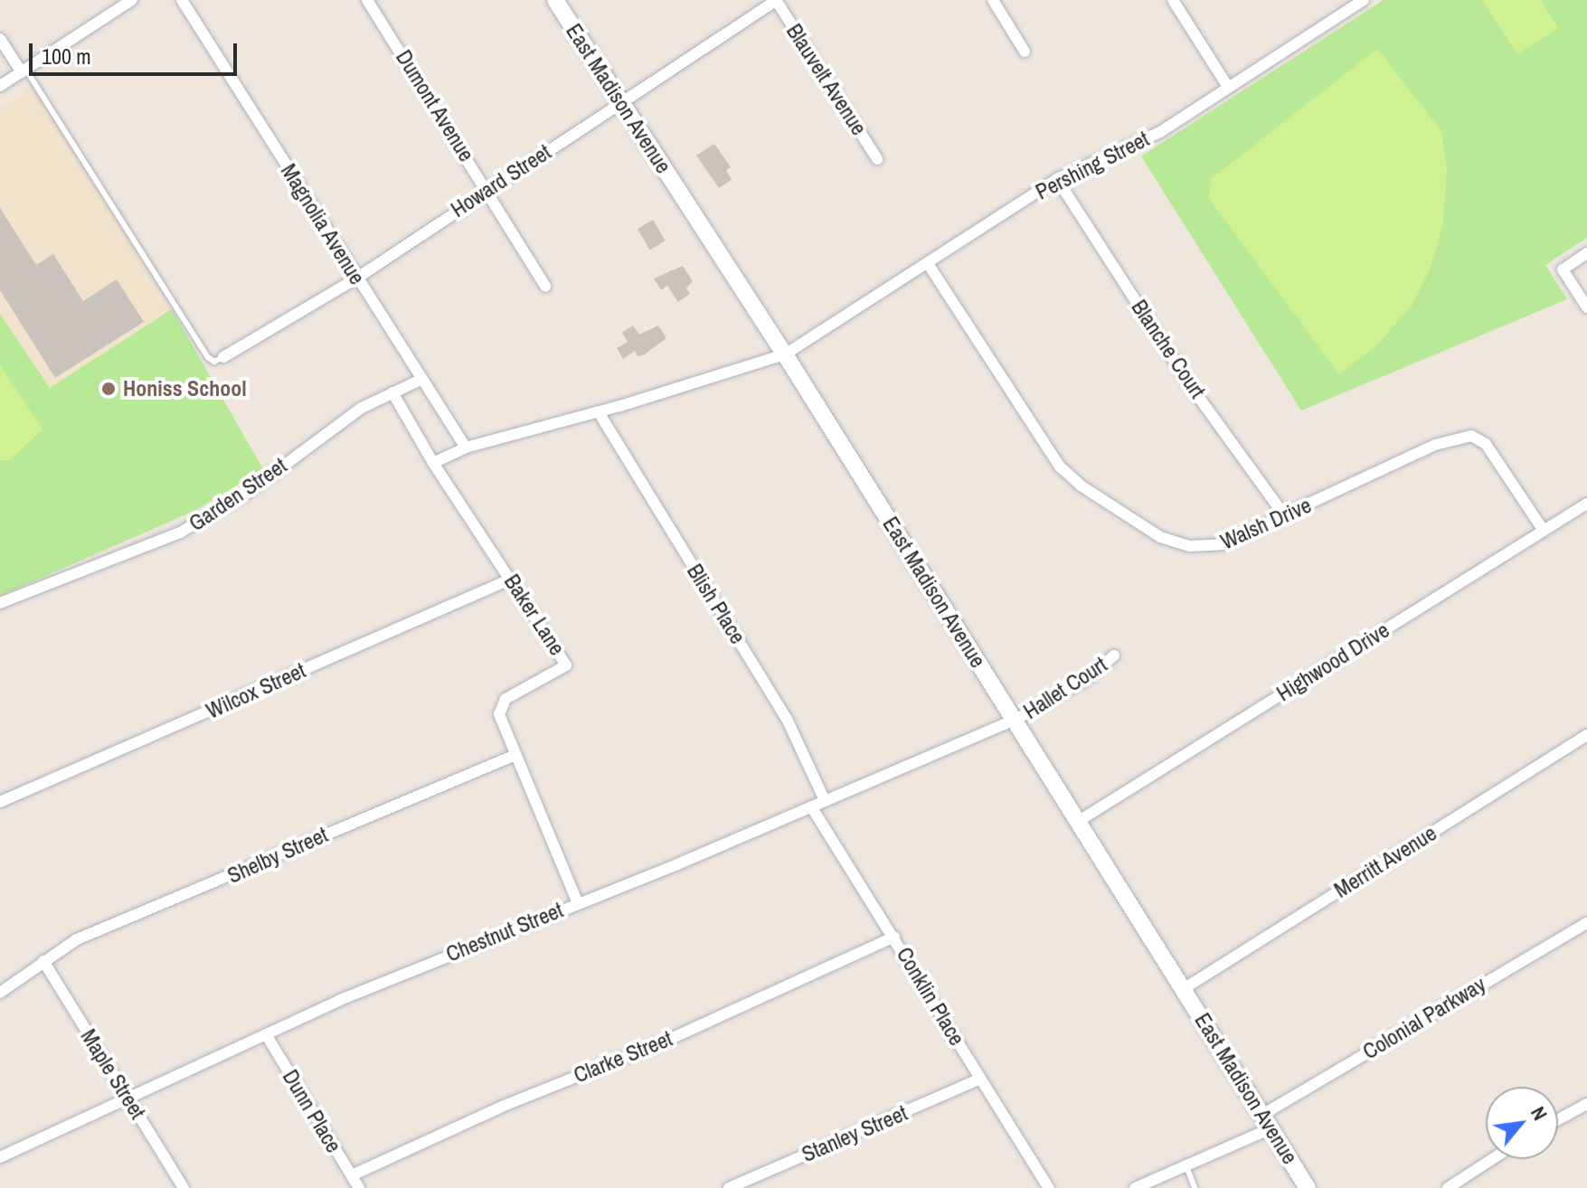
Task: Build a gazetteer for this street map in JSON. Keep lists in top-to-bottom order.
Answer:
{
  "streets": {
    "main road": ["East Madison Avenue"],
    "street": [
      "Blauvelt Avenue",
      "Dumont Avenue",
      "Pershing Street",
      "Howard Street",
      "Magnolia Avenue",
      "Blanche Court",
      "Garden Street",
      "Walsh Drive",
      "Blish Place",
      "Baker Lane",
      "Highwood Drive",
      "Hallet Court",
      "Wilcox Street",
      "Shelby Street",
      "Merritt Avenue",
      "Chestnut Street",
      "Conklin Place",
      "Colonial Parkway",
      "Clarke Street",
      "Maple Street",
      "Dunn Place",
      "Stanley Street"
    ]
  },
  "crossings": [
    ["Blauvelt Avenue", "Howard Street"],
    ["East Madison Avenue", "Pershing Street"],
    ["East Madison Avenue", "Howard Street"],
    ["East Madison Avenue", "Highwood Drive"],
    ["East Madison Avenue", "Hallet Court"],
    ["East Madison Avenue", "Merritt Avenue"],
    ["East Madison Avenue", "Chestnut Street"],
    ["East Madison Avenue", "Colonial Parkway"],
    ["Dumont Avenue", "Howard Street"],
    ["Pershing Street", "Blanche Court"],
    ["Pershing Street", "Walsh Drive"],
    ["Howard Street", "Magnolia Avenue"],
    ["Magnolia Avenue", "Garden Street"],
    ["Blanche Court", "Walsh Drive"],
    ["Garden Street", "Baker Lane"],
    ["Walsh Drive", "Highwood Drive"],
    ["Blish Place", "Chestnut Street"],
    ["Baker Lane", "Wilcox Street"],
    ["Baker Lane", "Shelby Street"],
    ["Baker Lane", "Chestnut Street"],
    ["Hallet Court", "Chestnut Street"],
    ["Shelby Street", "Maple Street"],
    ["Chestnut Street", "Conklin Place"],
    ["Chestnut Street", "Maple Street"],
    ["Chestnut Street", "Dunn Place"],
    ["Conklin Place", "Clarke Street"],
    ["Conklin Place", "Stanley Street"],
    ["Clarke Street", "Dunn Place"]
  ],
  "places": ["Honiss School"],
  "scale_bar": "100 m",
  "north": "top right"
}
